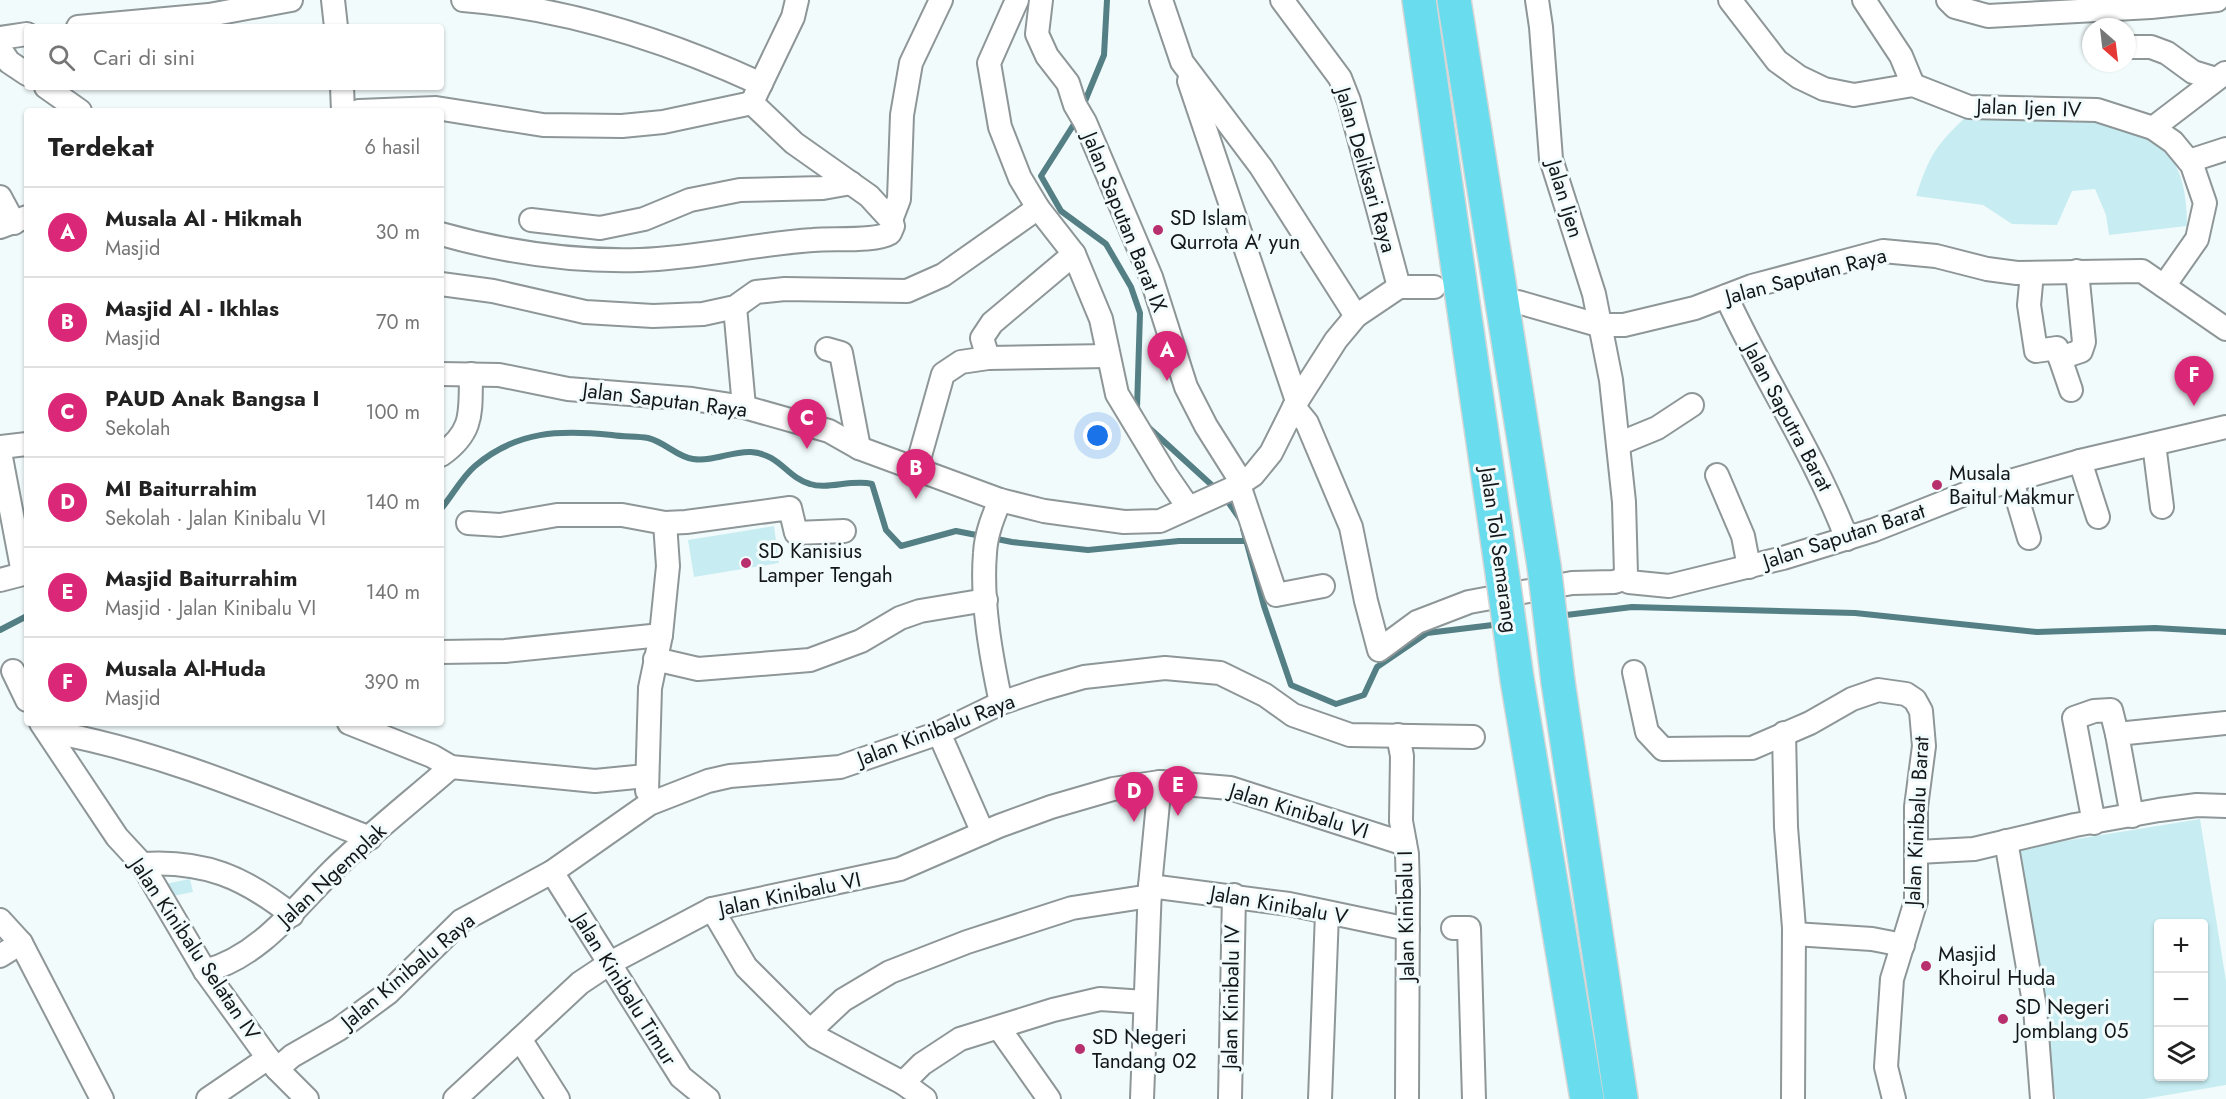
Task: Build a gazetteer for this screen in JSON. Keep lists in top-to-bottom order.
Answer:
{
  "streets": {
    "highway": ["Jalan Tol Semarang"],
    "street": [
      "Jalan Ijen IV",
      "Jalan Deliksari Raya",
      "Jalan Ijen",
      "Jalan Saputan Barat IX",
      "Jalan Saputan Raya",
      "Jalan Saputra Barat",
      "Jalan Saputan Barat",
      "Jalan Kinibalu Raya",
      "Jalan Kinibalu VI",
      "Jalan Kinibalu Barat",
      "Jalan Ngemplak",
      "Jalan Kinibalu V",
      "Jalan Kinibalu I",
      "Jalan Kinibalu Selatan IV",
      "Jalan Kinibalu Timur",
      "Jalan Kinibalu IV"
    ]
  },
  "crossings": [
    ["Jalan Ijen", "Jalan Saputan Raya"],
    ["Jalan Ijen", "Jalan Saputan Barat"],
    ["Jalan Saputan Barat IX", "Jalan Saputan Raya"],
    ["Jalan Saputan Raya", "Jalan Saputra Barat"],
    ["Jalan Saputra Barat", "Jalan Saputan Barat"],
    ["Jalan Kinibalu Raya", "Jalan Kinibalu I"],
    ["Jalan Kinibalu Raya", "Jalan Kinibalu Selatan IV"],
    ["Jalan Kinibalu Raya", "Jalan Kinibalu Timur"],
    ["Jalan Kinibalu VI", "Jalan Kinibalu I"],
    ["Jalan Kinibalu VI", "Jalan Kinibalu Timur"],
    ["Jalan Ngemplak", "Jalan Kinibalu Selatan IV"],
    ["Jalan Kinibalu V", "Jalan Kinibalu I"],
    ["Jalan Kinibalu V", "Jalan Kinibalu IV"]
  ],
  "places": [
    "SD Islam Qurrota A' yun",
    "Musala Baitul Makmur",
    "SD Kanisius Lamper Tengah",
    "Masjid Khoirul Huda",
    "SD Negeri Jomblang 05",
    "SD Negeri Tandang 02"
  ],
  "north": "bottom right",
  "page": {
    "search": "Cari di sini",
    "heading": ["Terdekat", "6 hasil"],
    "list": [
      {
        "mark": "A",
        "name": "Musala Al - Hikmah",
        "note": "Masjid",
        "value": "30 m"
      },
      {
        "mark": "B",
        "name": "Masjid Al - Ikhlas",
        "note": "Masjid",
        "value": "70 m"
      },
      {
        "mark": "C",
        "name": "PAUD Anak Bangsa I",
        "note": "Sekolah",
        "value": "100 m"
      },
      {
        "mark": "D",
        "name": "MI Baiturrahim",
        "note": "Sekolah · Jalan Kinibalu VI",
        "value": "140 m"
      },
      {
        "mark": "E",
        "name": "Masjid Baiturrahim",
        "note": "Masjid · Jalan Kinibalu VI",
        "value": "140 m"
      },
      {
        "mark": "F",
        "name": "Musala Al-Huda",
        "note": "Masjid",
        "value": "390 m"
      }
    ],
    "pins": [
      "A",
      "F",
      "C",
      "B",
      "E",
      "D"
    ],
    "map_buttons": ["+", "−"]
  }
}
